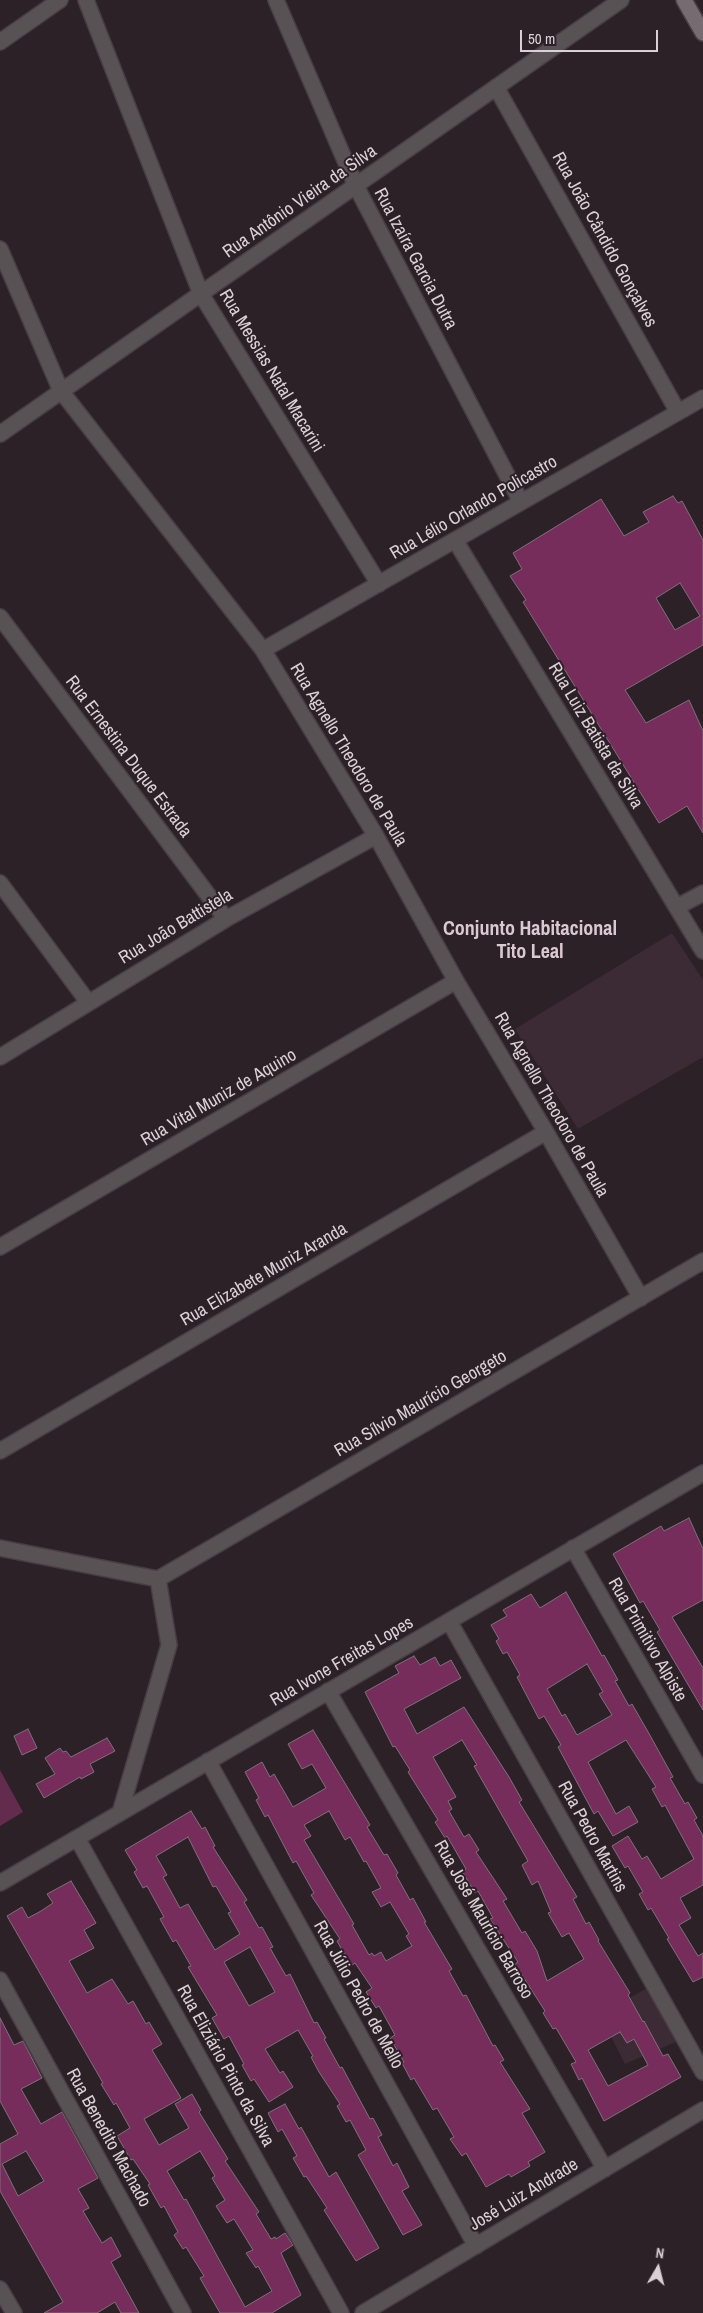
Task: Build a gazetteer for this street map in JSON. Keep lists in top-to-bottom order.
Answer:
{
  "streets": {
    "street": [
      "Rua Antônio Vieira da Silva",
      "Rua João Cândido Gonçalves",
      "Rua Izaíra Garcia Dutra",
      "Rua Messias Natal Macarini",
      "Rua Lélio Orlando Policastro",
      "Rua Luiz Batista da Silva",
      "Rua Agnello Theodoro de Paula",
      "Rua Ernestina Duque Estrada",
      "Rua João Battistela",
      "Rua Vital Muniz de Aquino",
      "Rua Elizabete Muniz Aranda",
      "Rua Sílvio Maurício Georgeto",
      "Rua Primitivo Alpiste",
      "Rua Ivone Freitas Lopes",
      "Rua Pedro Martins",
      "Rua José Maurício Barroso",
      "Rua Júlio Pedro de Mello",
      "Rua Eliziário Pinto da Silva",
      "Rua Benedito Machado",
      "José Luiz Andrade"
    ]
  },
  "crossings": [
    ["Rua Antônio Vieira da Silva", "Rua João Cândido Gonçalves"],
    ["Rua Antônio Vieira da Silva", "Rua Izaíra Garcia Dutra"],
    ["Rua Antônio Vieira da Silva", "Rua Messias Natal Macarini"],
    ["Rua Antônio Vieira da Silva", "Rua Agnello Theodoro de Paula"],
    ["Rua João Cândido Gonçalves", "Rua Lélio Orlando Policastro"],
    ["Rua Izaíra Garcia Dutra", "Rua Lélio Orlando Policastro"],
    ["Rua Messias Natal Macarini", "Rua Lélio Orlando Policastro"],
    ["Rua Lélio Orlando Policastro", "Rua Luiz Batista da Silva"],
    ["Rua Lélio Orlando Policastro", "Rua Agnello Theodoro de Paula"],
    ["Rua Agnello Theodoro de Paula", "Rua João Battistela"],
    ["Rua Agnello Theodoro de Paula", "Rua Vital Muniz de Aquino"],
    ["Rua Agnello Theodoro de Paula", "Rua Elizabete Muniz Aranda"],
    ["Rua Agnello Theodoro de Paula", "Rua Sílvio Maurício Georgeto"],
    ["Rua Ernestina Duque Estrada", "Rua João Battistela"],
    ["Rua Primitivo Alpiste", "Rua Ivone Freitas Lopes"],
    ["Rua Ivone Freitas Lopes", "Rua Pedro Martins"],
    ["Rua Ivone Freitas Lopes", "Rua José Maurício Barroso"],
    ["Rua Ivone Freitas Lopes", "Rua Júlio Pedro de Mello"],
    ["Rua Ivone Freitas Lopes", "Rua Eliziário Pinto da Silva"],
    ["Rua José Maurício Barroso", "José Luiz Andrade"],
    ["Rua Júlio Pedro de Mello", "José Luiz Andrade"]
  ],
  "districts": ["Conjunto Habitacional Tito Leal"],
  "scale_bar": "50 m",
  "north": "top"
}
